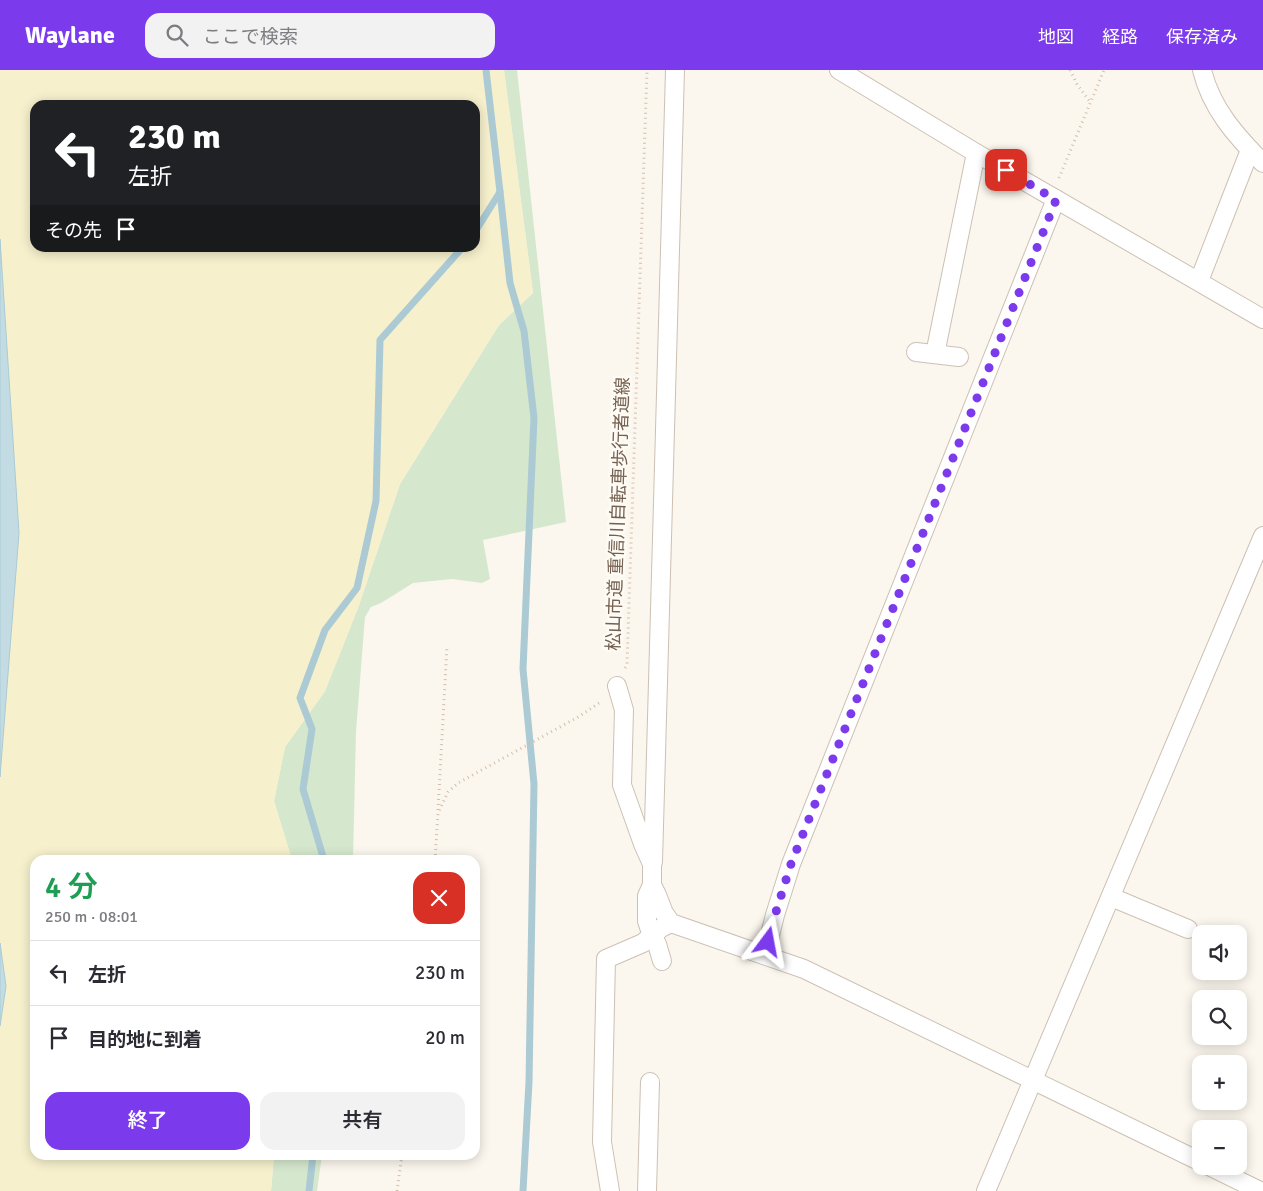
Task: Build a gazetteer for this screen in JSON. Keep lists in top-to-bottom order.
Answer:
{
  "streets": {
    "path": ["松山市道 重信川自転車歩行者道線"]
  },
  "page": {
    "header": "Waylane",
    "search": "ここで検索",
    "nav": ["地図", "経路", "保存済み"],
    "turn": ["230 m", "左折"],
    "then": "その先",
    "heading": ["4 分", "250 m · 08:01"],
    "map_buttons": ["+", "−"],
    "list": [
      {
        "name": "左折",
        "value": "230 m"
      },
      {
        "name": "目的地に到着",
        "value": "20 m"
      }
    ],
    "buttons": ["終了", "共有"]
  }
}
